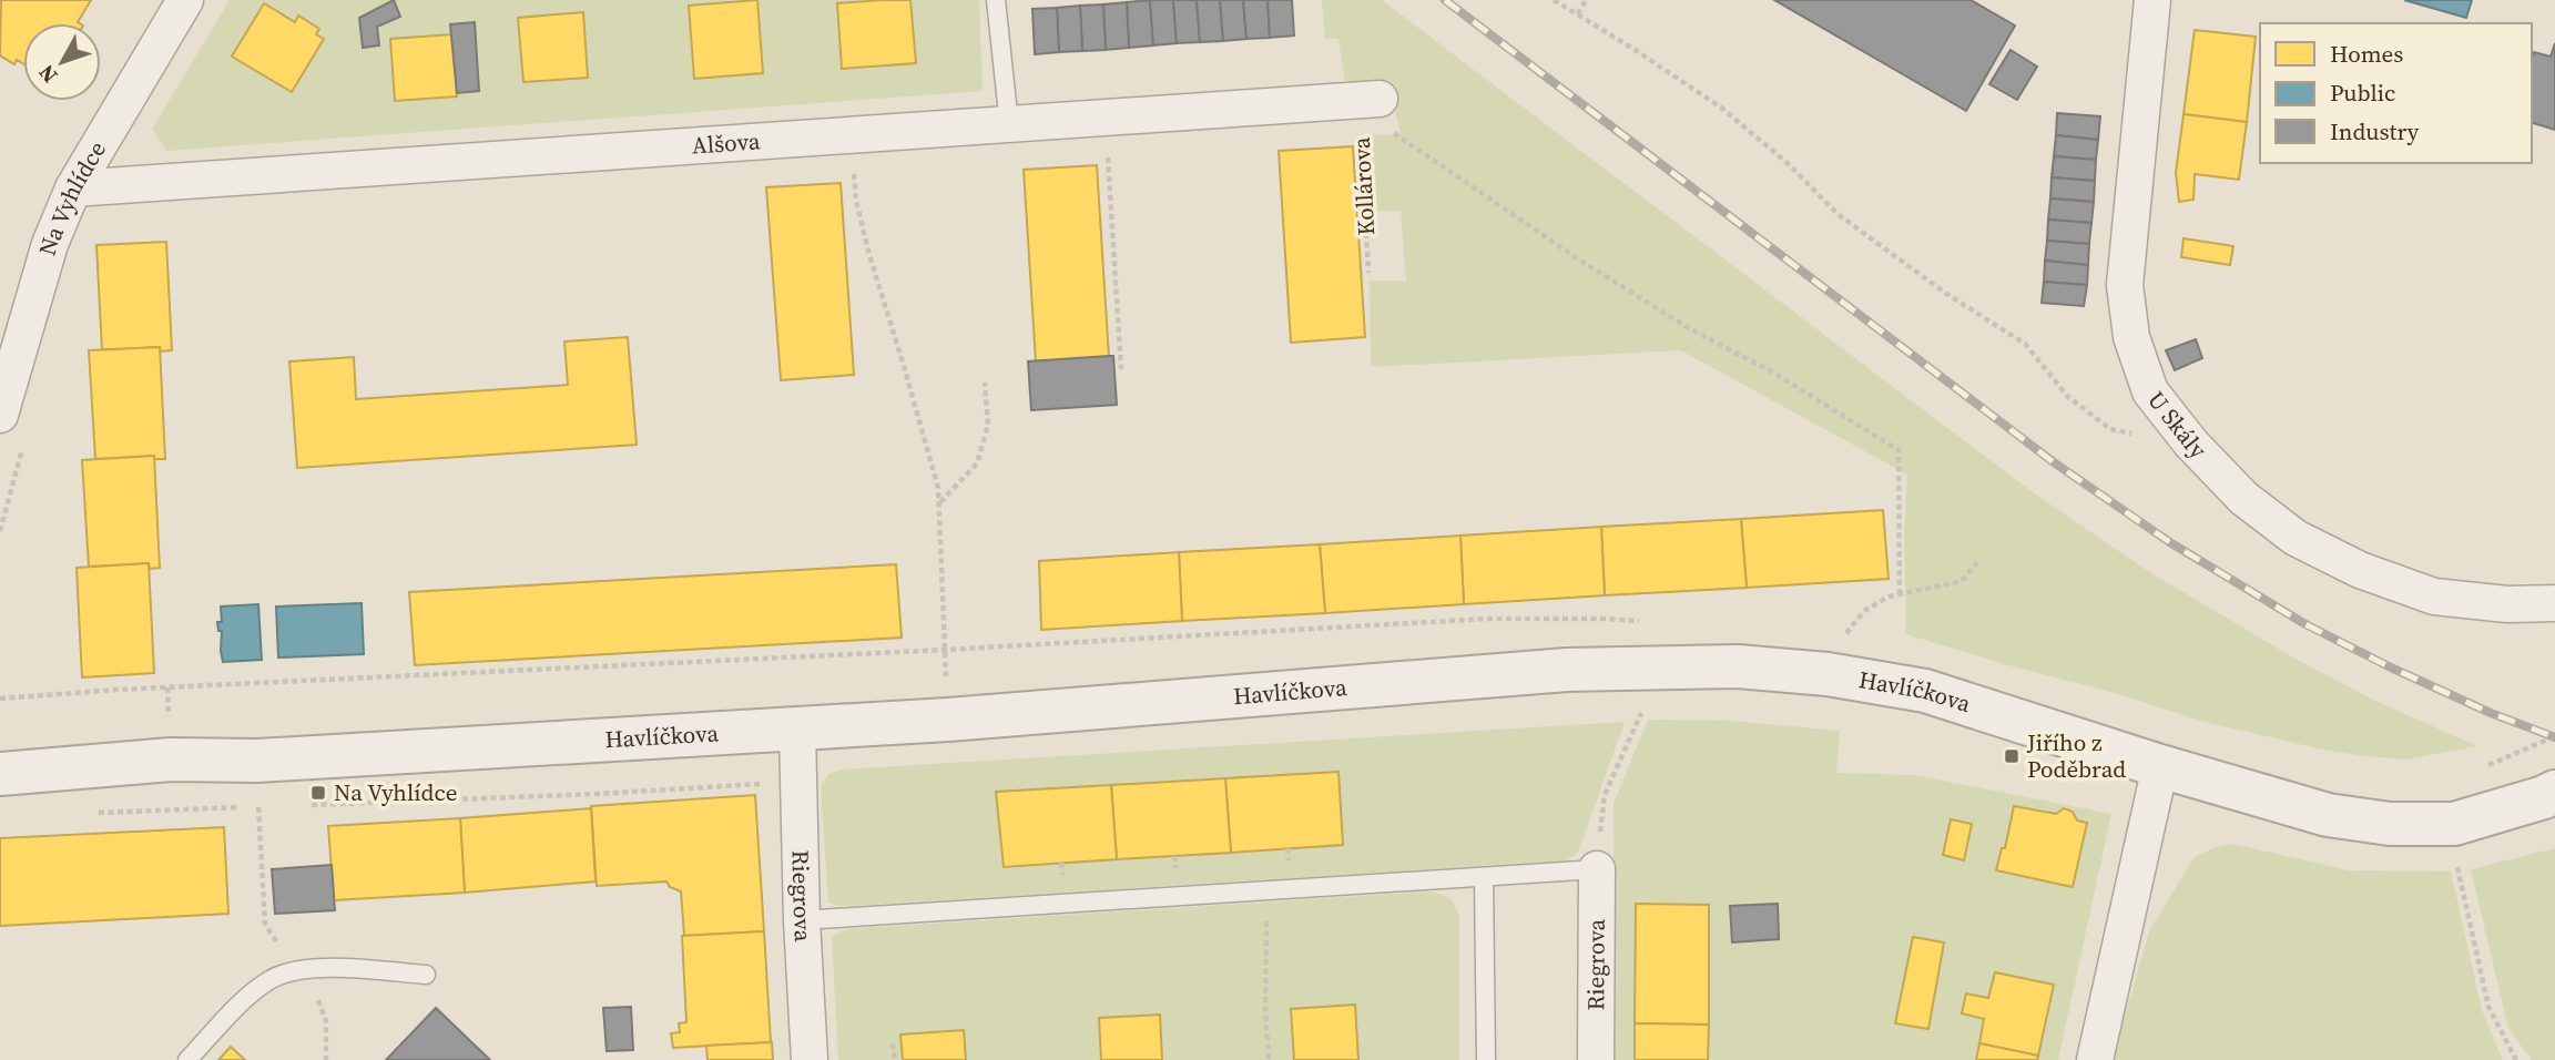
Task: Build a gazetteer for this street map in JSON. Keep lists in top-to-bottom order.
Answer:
{
  "streets": {
    "street": [
      "Alšova",
      "Na Vyhlídce",
      "U Skály",
      "Havlíčkova",
      "Riegrova"
    ],
    "path": ["Kollárova"]
  },
  "crossings": [
    ["Alšova", "Kollárova"],
    ["Alšova", "Na Vyhlídce"],
    ["Havlíčkova", "Riegrova"]
  ],
  "places": {
    "transit": ["Jiřího z Poděbrad", "Na Vyhlídce"]
  },
  "legend": ["Homes", "Public", "Industry"],
  "north": "bottom left"
}
